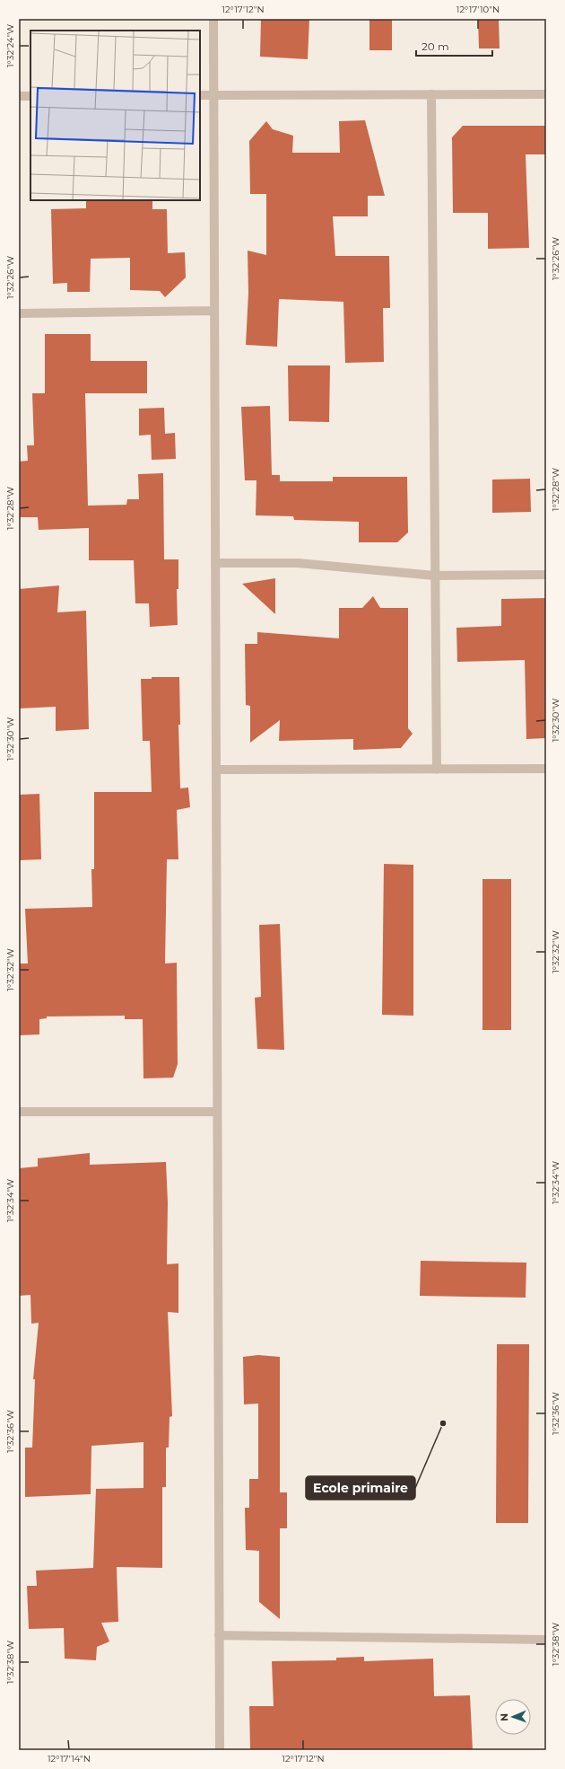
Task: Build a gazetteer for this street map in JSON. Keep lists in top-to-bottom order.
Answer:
{
  "places": ["Ecole primaire"],
  "scale_bar": "20 m",
  "north": "left",
  "coordinates": [
    "12°17'12\"N",
    "12°17'10\"N",
    "1°32'24\"W",
    "1°32'26\"W",
    "1°32'28\"W",
    "1°32'30\"W",
    "1°32'32\"W",
    "1°32'34\"W",
    "1°32'36\"W",
    "1°32'38\"W",
    "12°17'14\"N"
  ]
}
